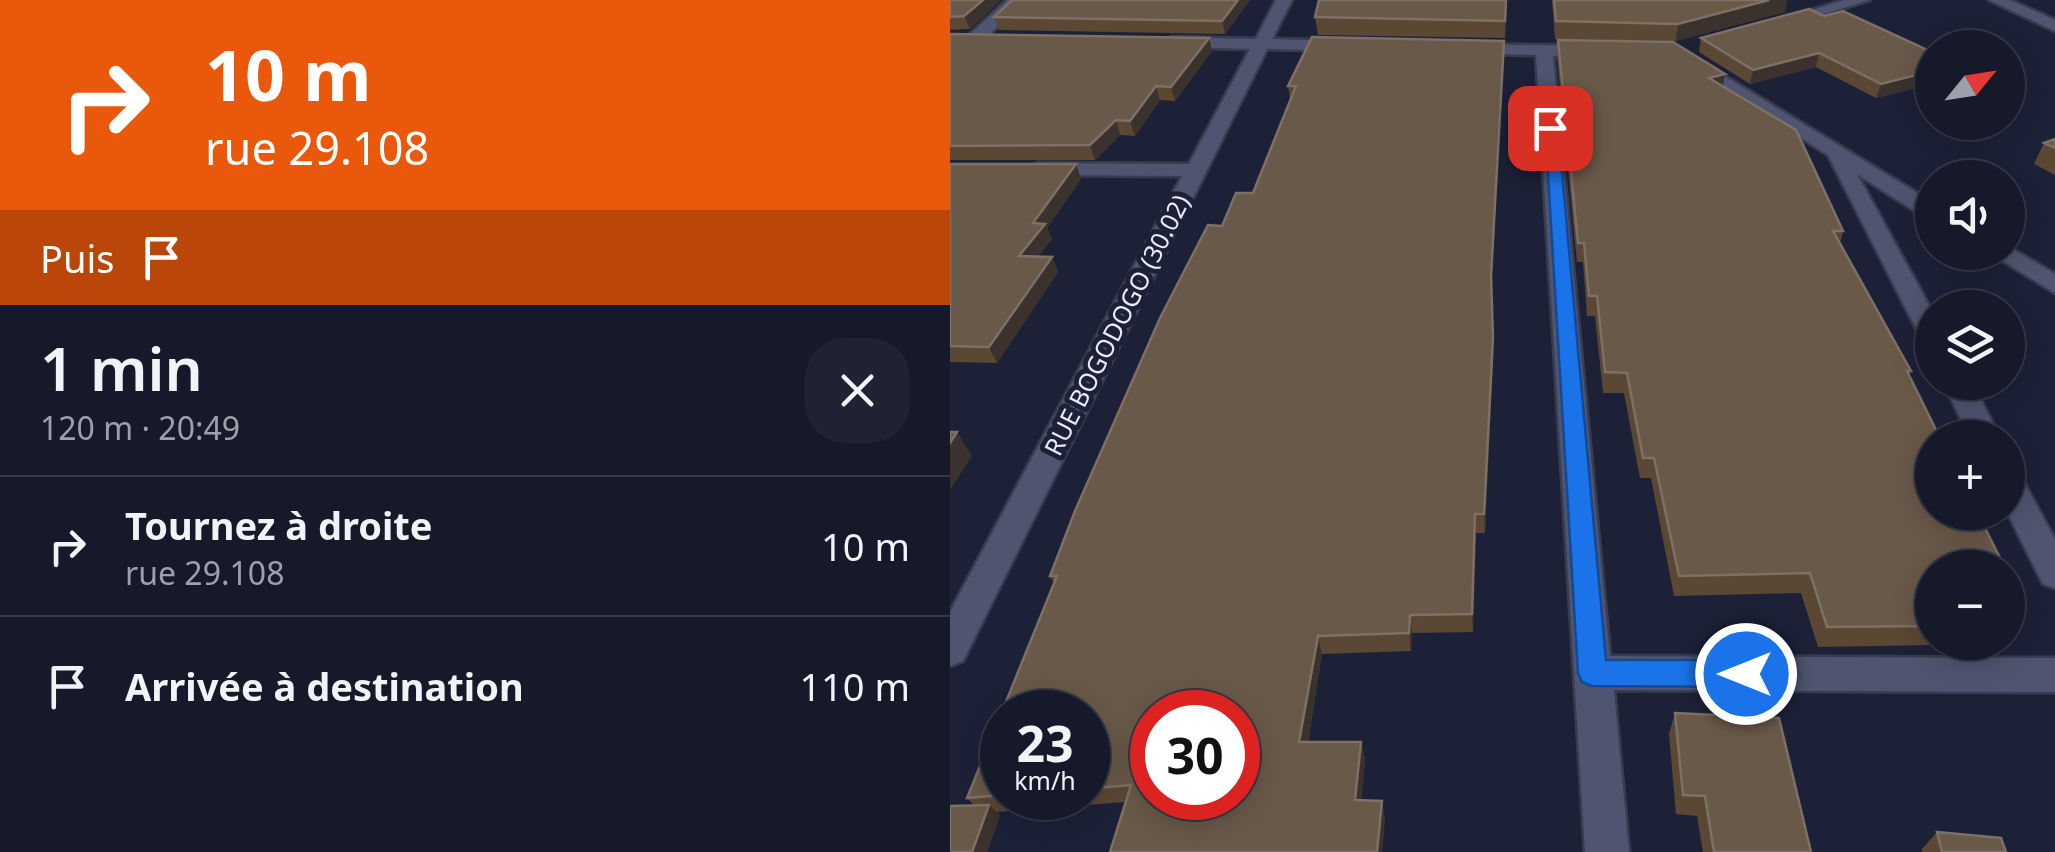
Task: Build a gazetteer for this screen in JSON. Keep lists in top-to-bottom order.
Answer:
{
  "streets": {
    "street": ["RUE BOGODOGO (30.02)"]
  },
  "north": "top right",
  "page": {
    "turn": ["10 m", "rue 29.108"],
    "map_buttons": ["+", "−"],
    "then": "Puis",
    "heading": ["1 min", "120 m · 20:49"],
    "list": [
      {
        "name": "Tournez à droite",
        "note": "rue 29.108",
        "value": "10 m"
      },
      {
        "name": "Arrivée à destination",
        "value": "110 m"
      }
    ],
    "speed": "23 km/h",
    "limit": "30"
  }
}
